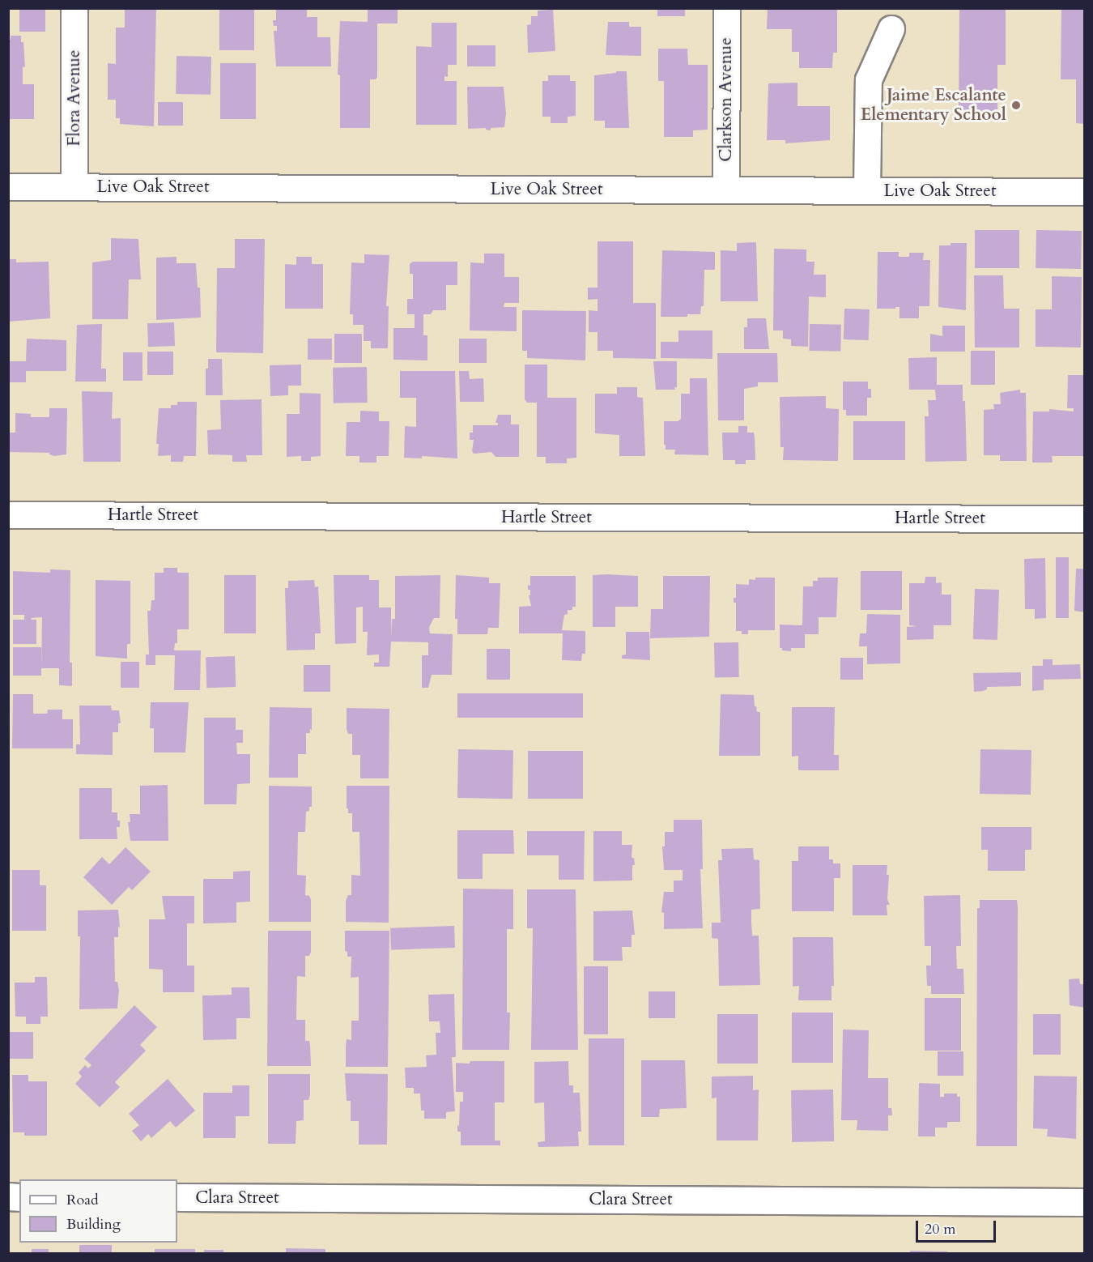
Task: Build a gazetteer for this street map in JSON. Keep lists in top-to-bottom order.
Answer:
{
  "streets": {
    "street": [
      "Flora Avenue",
      "Clarkson Avenue",
      "Live Oak Street",
      "Hartle Street",
      "Clara Street"
    ]
  },
  "crossings": [
    ["Flora Avenue", "Live Oak Street"],
    ["Clarkson Avenue", "Live Oak Street"]
  ],
  "places": ["Jaime Escalante Elementary School"],
  "legend": ["Road", "Building"],
  "scale_bar": "20 m"
}
